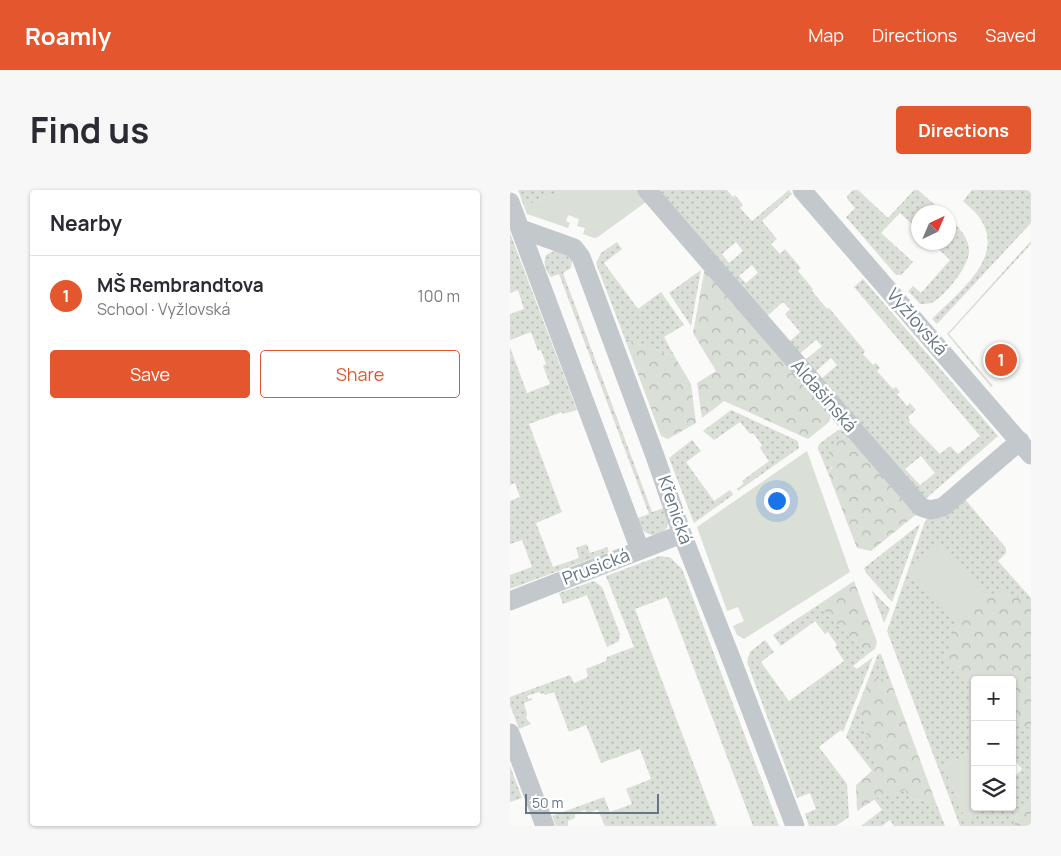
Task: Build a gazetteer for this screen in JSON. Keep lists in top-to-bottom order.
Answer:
{
  "streets": {
    "street": [
      "Vyžlovská",
      "Aldašínská",
      "Křenická",
      "Prusická"
    ]
  },
  "crossings": [
    ["Vyžlovská", "Aldašínská"],
    ["Křenická", "Prusická"]
  ],
  "scale_bar": "50 m",
  "north": "top right",
  "page": {
    "header": "Roamly",
    "nav": ["Map", "Directions", "Saved"],
    "title": "Find us",
    "buttons": [
      "Directions",
      ["Save", "Share"]
    ],
    "heading": "Nearby",
    "list": [
      {
        "mark": "1",
        "name": "MŠ Rembrandtova",
        "note": "School · Vyžlovská",
        "value": "100 m"
      }
    ],
    "pins": "1",
    "map_buttons": ["+", "−"],
    "scale": "50 m"
  }
}
